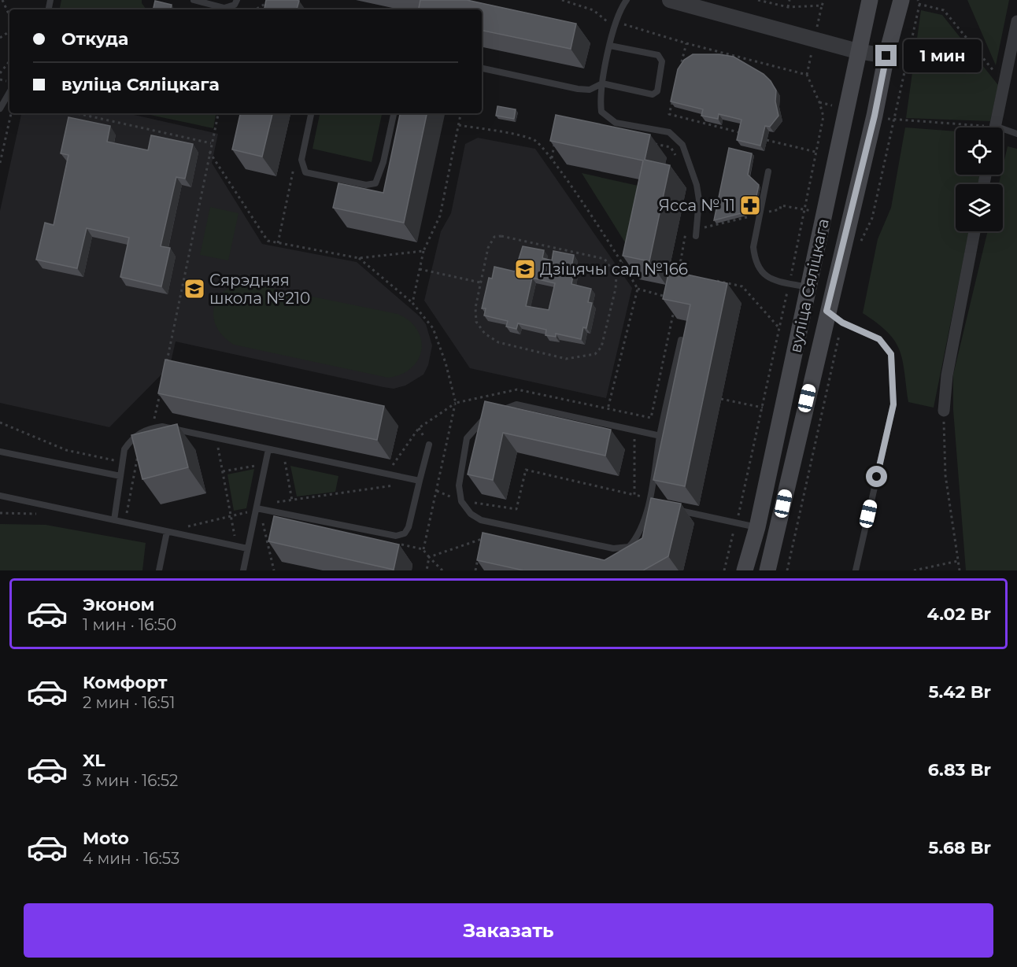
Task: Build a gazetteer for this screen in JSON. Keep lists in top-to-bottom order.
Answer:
{
  "streets": {
    "main road": ["вуліца Сяліцкага"]
  },
  "places": {
    "pharmacy": ["Ясса № 11"],
    "school or university": ["Дзіцячы сад №166", "Сярэдняя школа №210"]
  },
  "page": {
    "banner": ["Откуда", "вуліца Сяліцкага"],
    "bubble": "1 мин",
    "list": [
      {
        "name": "Эконом",
        "note": "1 мин · 16:50",
        "value": "4.02 Br"
      },
      {
        "name": "Комфорт",
        "note": "2 мин · 16:51",
        "value": "5.42 Br"
      },
      {
        "name": "XL",
        "note": "3 мин · 16:52",
        "value": "6.83 Br"
      },
      {
        "name": "Moto",
        "note": "4 мин · 16:53",
        "value": "5.68 Br"
      }
    ],
    "buttons": "Заказать"
  }
}
